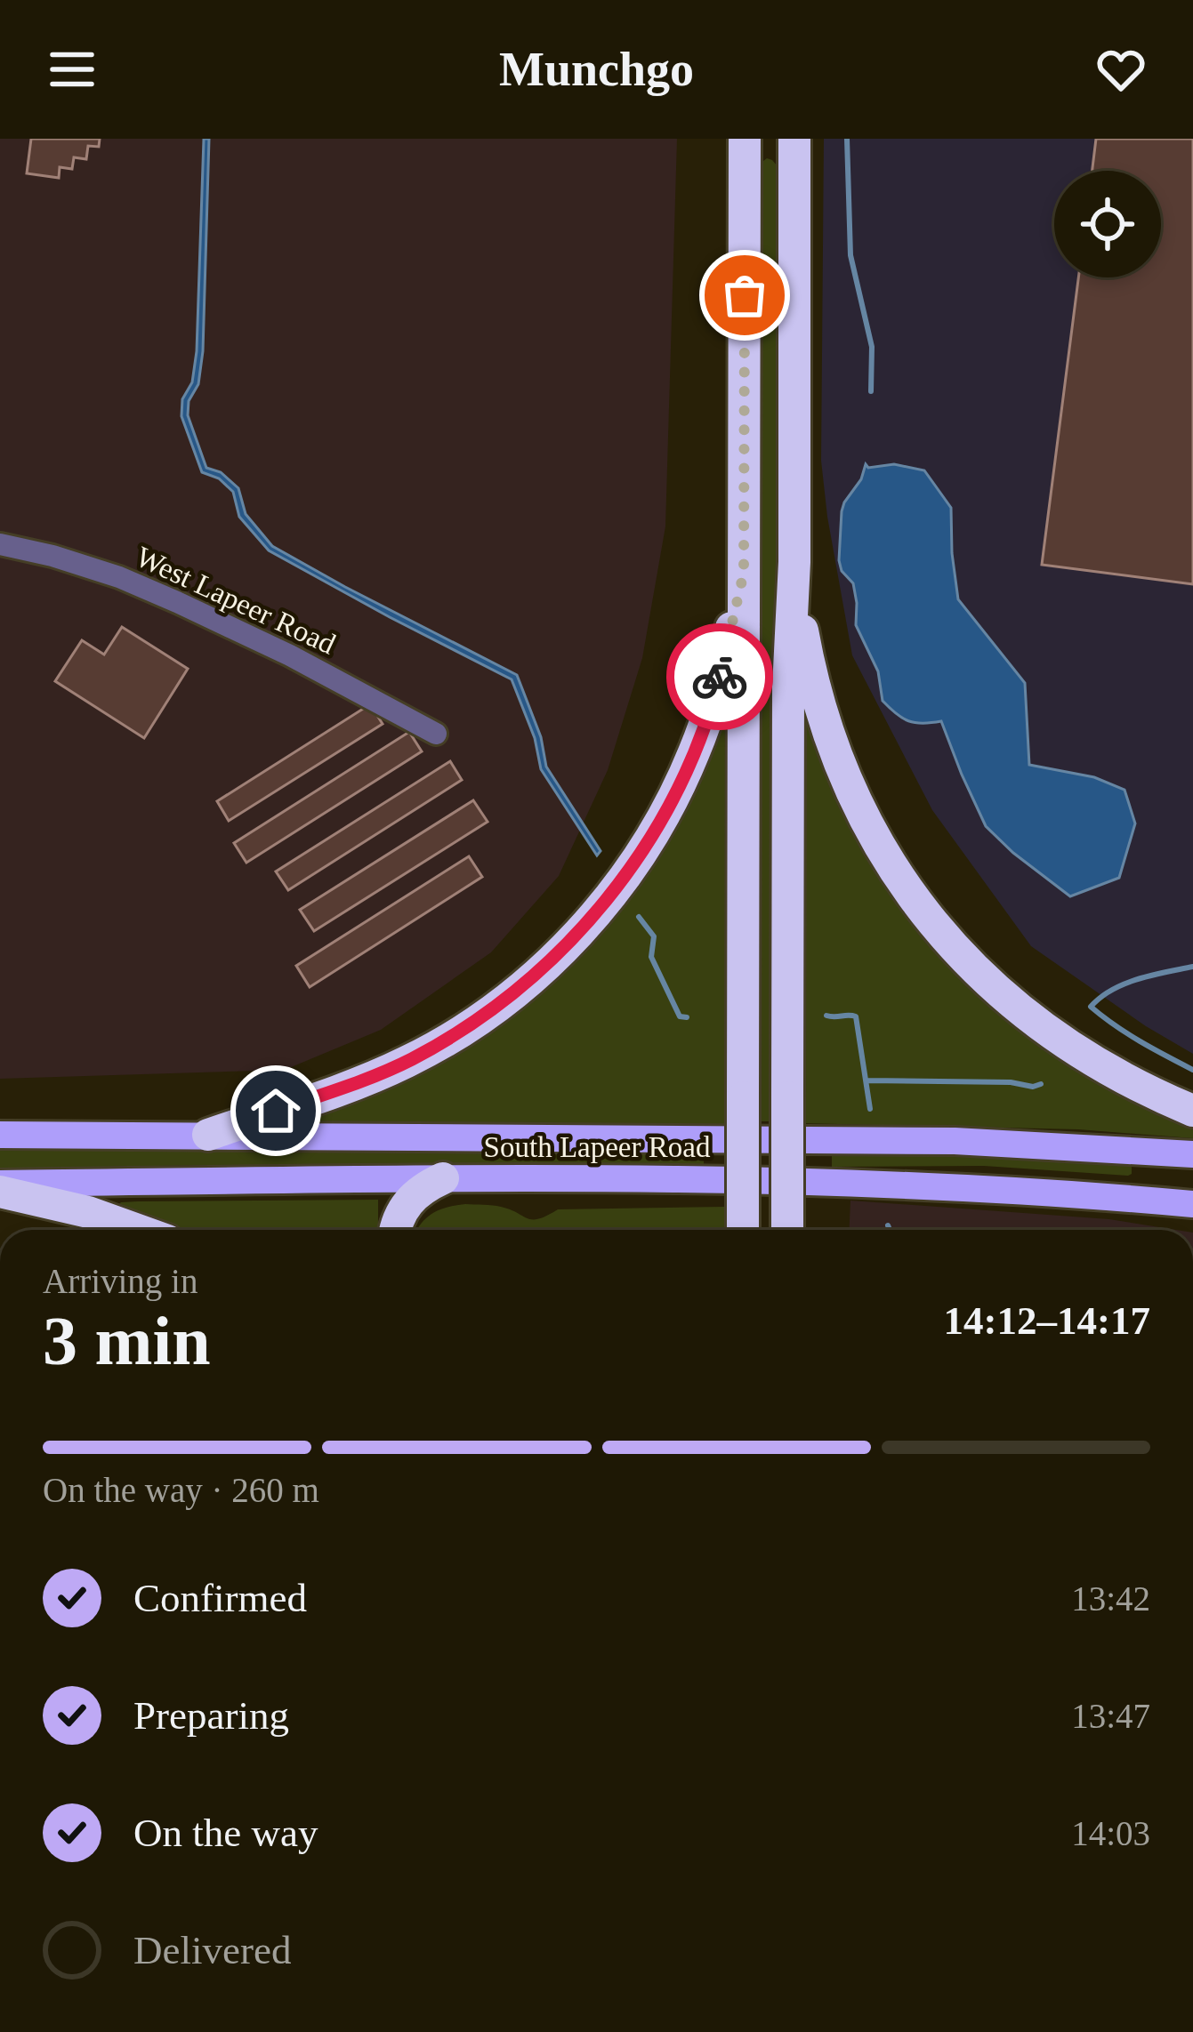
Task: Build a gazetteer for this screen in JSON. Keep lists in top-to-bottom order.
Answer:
{
  "streets": {
    "main road": ["South Lapeer Road"],
    "street": ["West Lapeer Road"]
  },
  "page": {
    "header": "Munchgo",
    "heading": ["3 min", "Arriving in", "14:12–14:17"],
    "bar": "On the way · 260 m",
    "list": [
      ["Confirmed", "13:42"],
      ["Preparing", "13:47"],
      ["On the way", "14:03"],
      "Delivered"
    ]
  }
}
